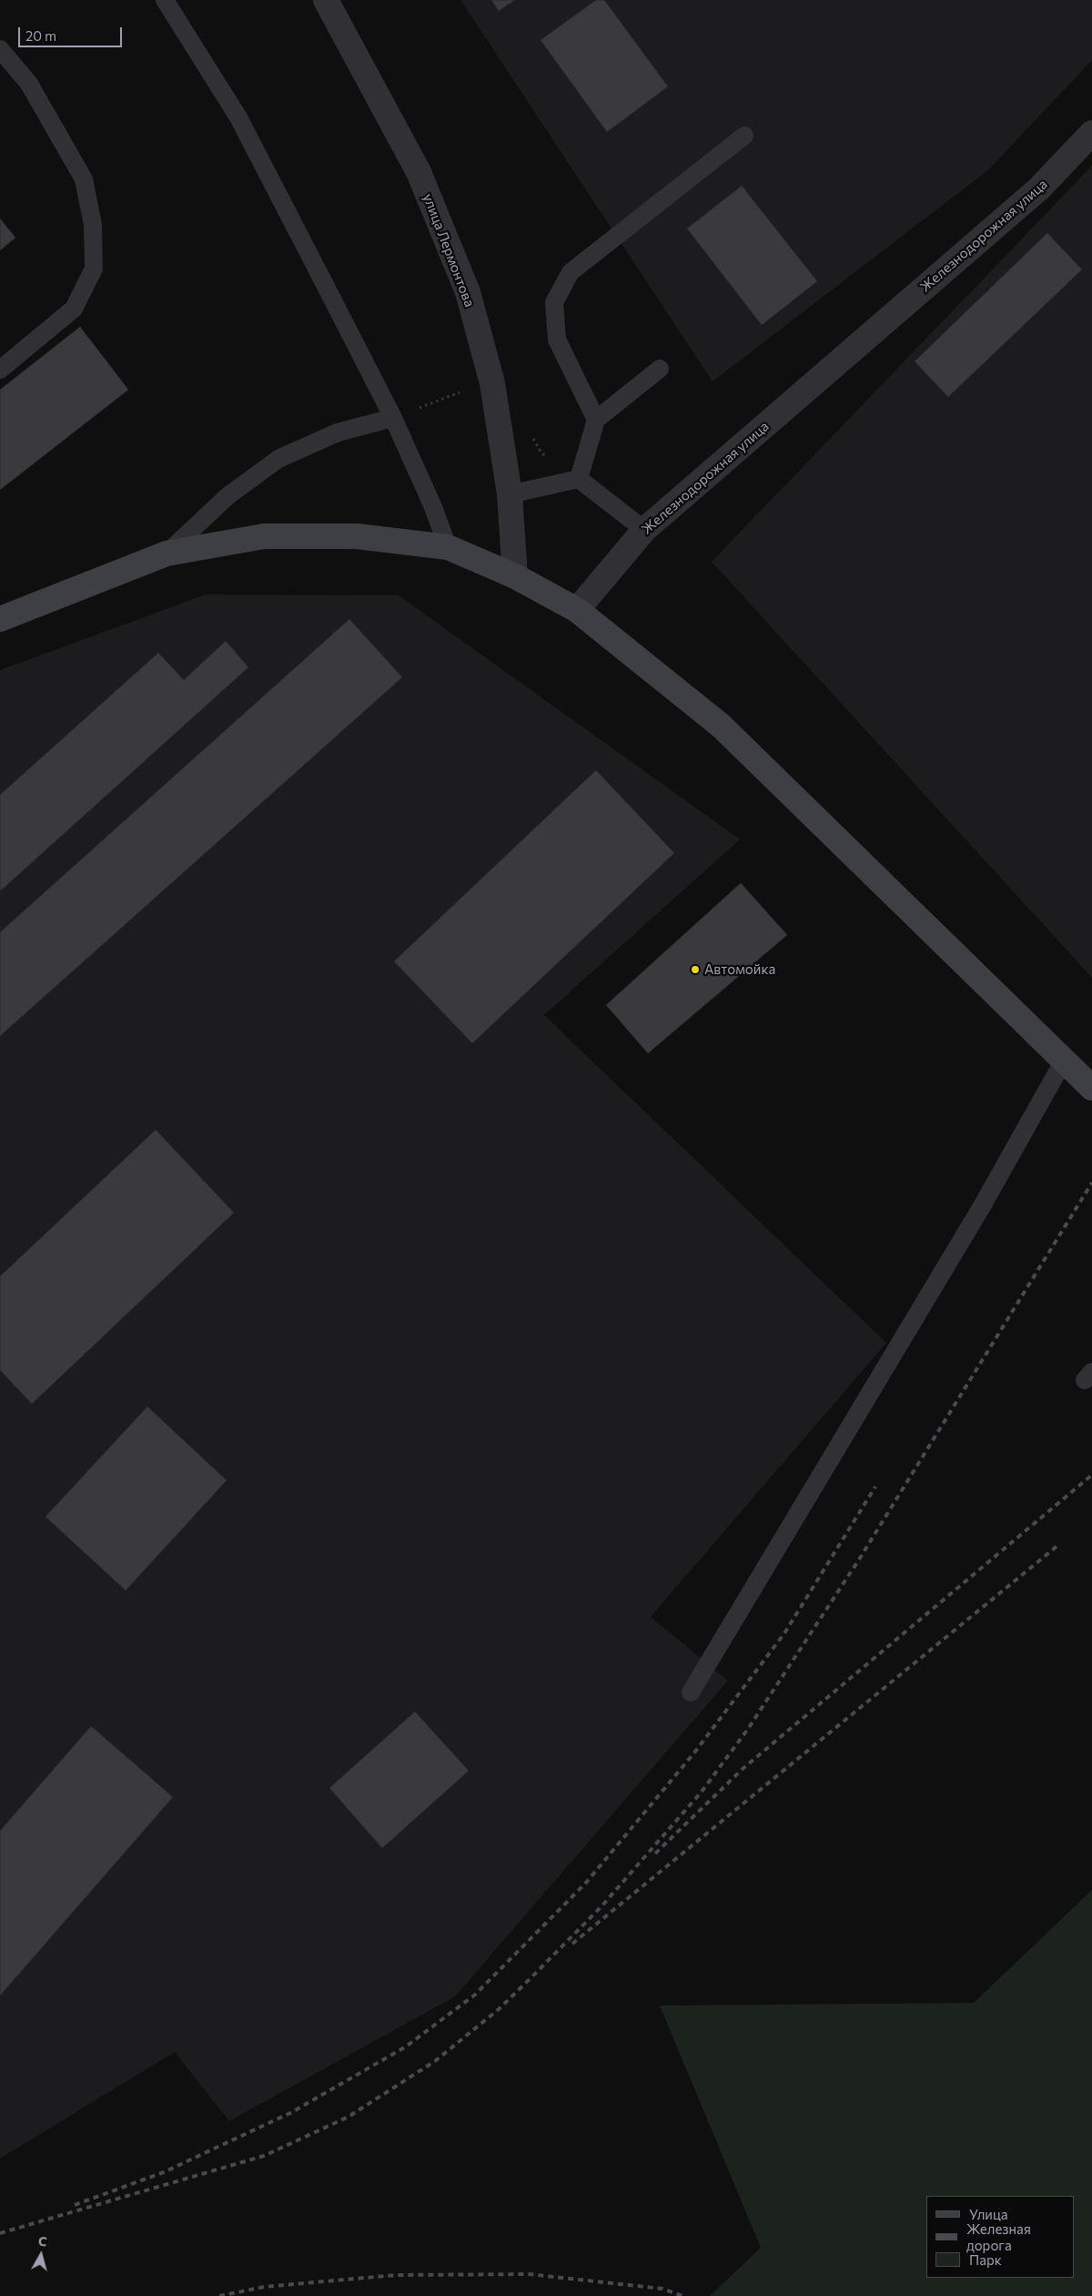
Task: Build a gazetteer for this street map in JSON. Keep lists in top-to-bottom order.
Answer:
{
  "streets": {
    "street": ["Железнодорожная улица", "улица Лермонтова"]
  },
  "places": ["Автомойка"],
  "legend": ["Улица", "Железная дорога", "Парк"],
  "scale_bar": "20 m",
  "north": "top"
}
